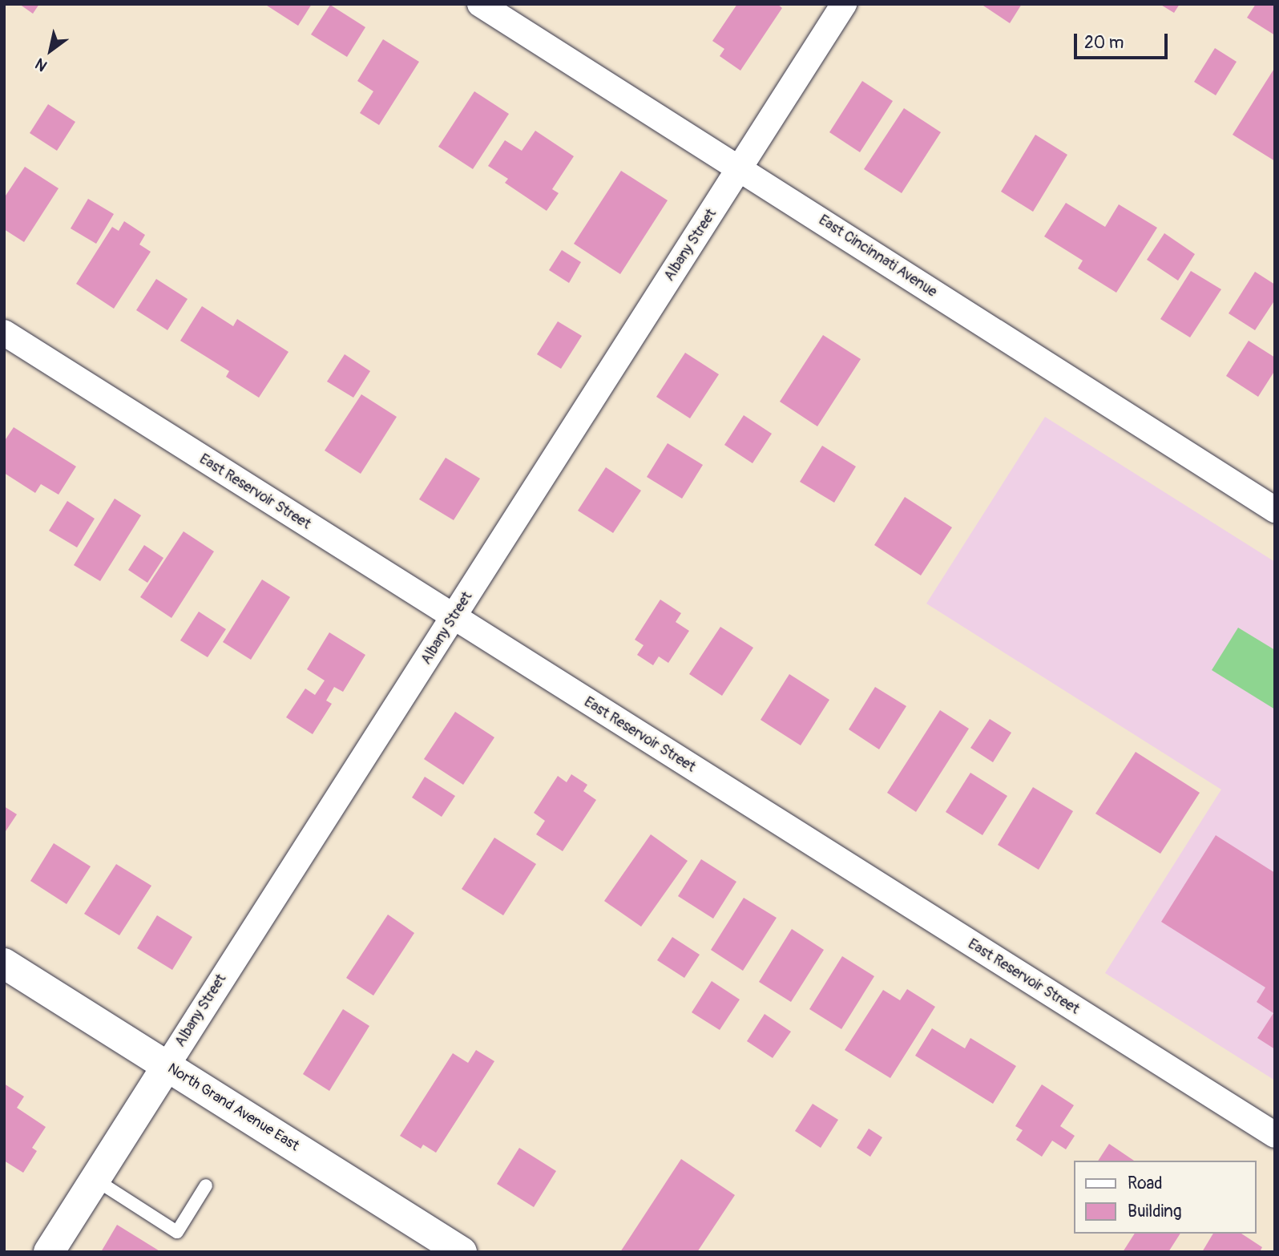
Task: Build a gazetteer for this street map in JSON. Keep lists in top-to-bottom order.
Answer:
{
  "streets": {
    "street": [
      "Albany Street",
      "East Cincinnati Avenue",
      "East Reservoir Street",
      "North Grand Avenue East"
    ]
  },
  "crossings": [
    ["Albany Street", "East Cincinnati Avenue"],
    ["Albany Street", "East Reservoir Street"],
    ["Albany Street", "North Grand Avenue East"]
  ],
  "legend": ["Road", "Building"],
  "scale_bar": "20 m",
  "north": "bottom left"
}
